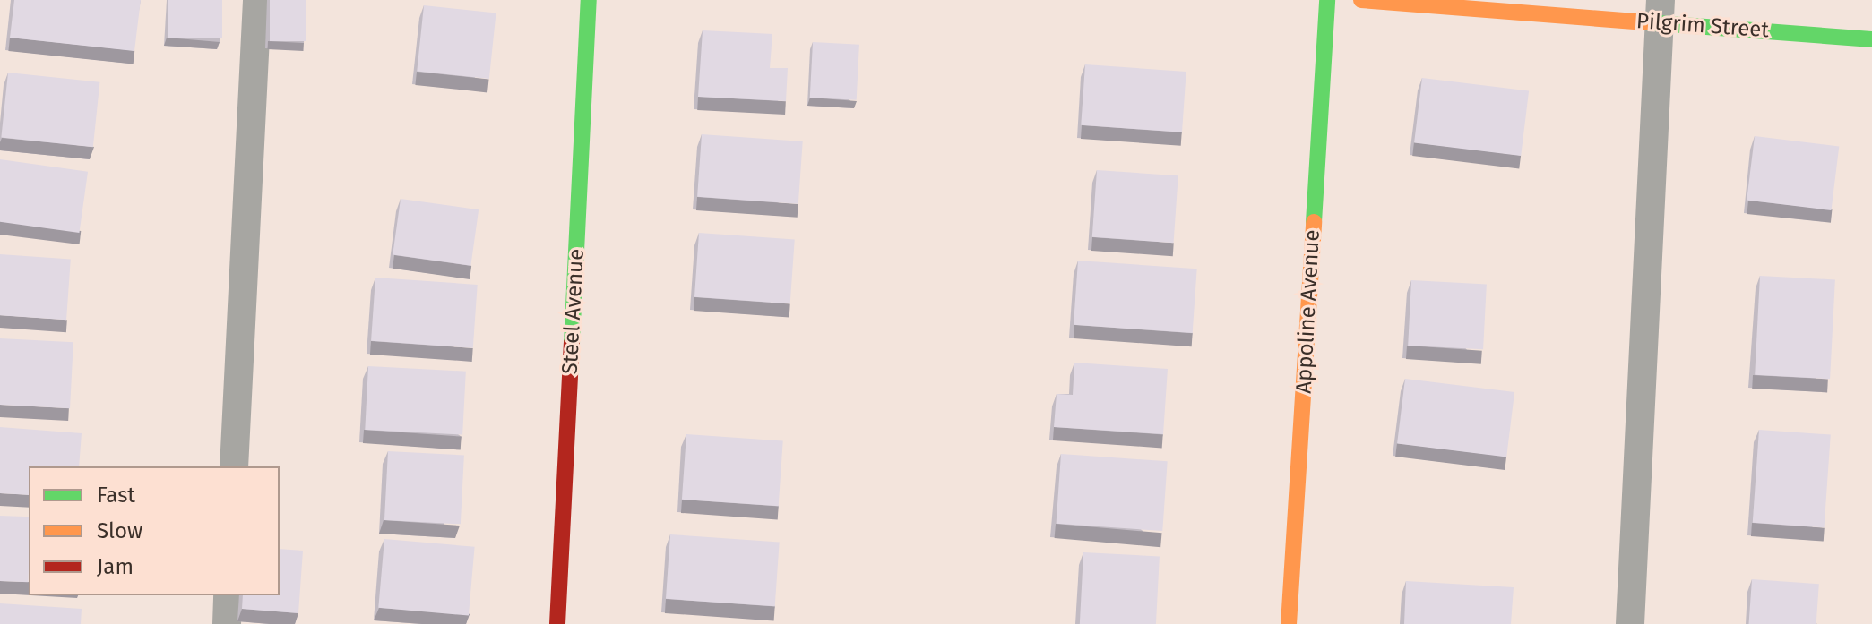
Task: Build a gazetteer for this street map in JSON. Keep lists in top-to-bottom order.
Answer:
{
  "streets": {
    "street": ["Pilgrim Street", "Steel Avenue", "Appoline Avenue"]
  },
  "legend": ["Fast", "Slow", "Jam"]
}
